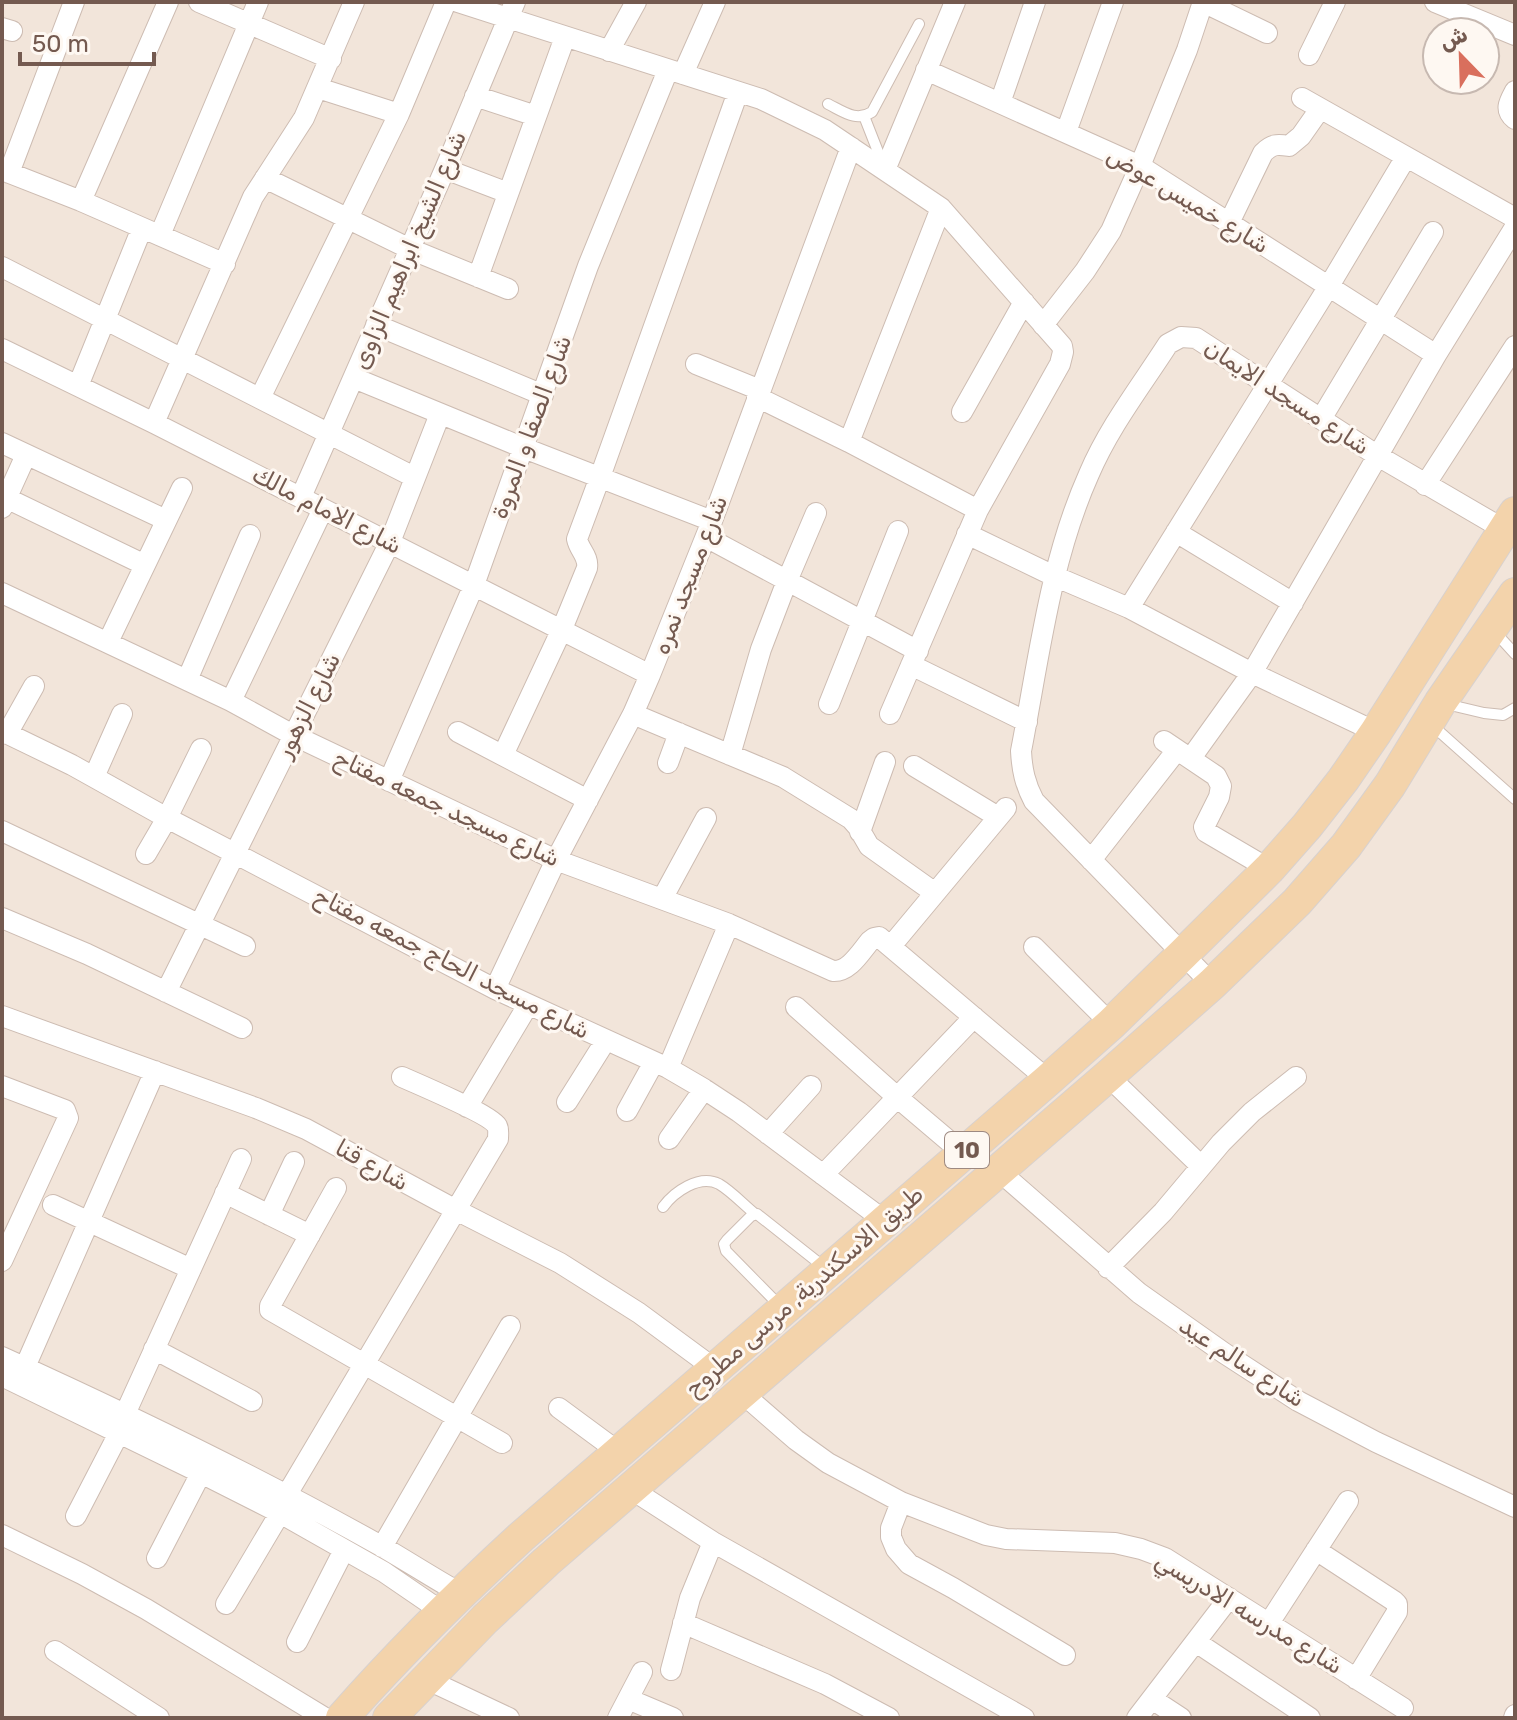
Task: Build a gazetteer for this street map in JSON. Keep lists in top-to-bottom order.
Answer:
{
  "streets": {
    "main road": ["10", "طريق الاسكندرية, مرسى مطروح"],
    "street": [
      "شارع خميس عوض",
      "شارع الشيخ ابراهيم الزاوى",
      "شارع مسجد الايمان",
      "شارع الصفا و المروة",
      "شارع الامام مالك",
      "شارع مسجد نمره",
      "شارع الزهور",
      "شارع مسجد جمعه مفتاح",
      "شارع مسجد الحاج جمعه مفتاح",
      "شارع قنا",
      "شارع سالم عيد",
      "شارع مدرسه الادريسي"
    ]
  },
  "crossings": [
    ["شارع الشيخ ابراهيم الزاوى", "شارع الامام مالك"],
    ["شارع مسجد الايمان", "طريق الاسكندرية, مرسى مطروح"],
    ["شارع الصفا و المروة", "شارع الامام مالك"],
    ["شارع الصفا و المروة", "شارع مسجد جمعه مفتاح"],
    ["شارع الامام مالك", "شارع مسجد نمره"],
    ["شارع الامام مالك", "شارع الزهور"],
    ["شارع مسجد نمره", "شارع مسجد جمعه مفتاح"],
    ["شارع مسجد نمره", "شارع مسجد الحاج جمعه مفتاح"],
    ["شارع الزهور", "شارع مسجد جمعه مفتاح"],
    ["شارع الزهور", "شارع مسجد الحاج جمعه مفتاح"],
    ["شارع مسجد الحاج جمعه مفتاح", "طريق الاسكندرية, مرسى مطروح"],
    ["شارع قنا", "طريق الاسكندرية, مرسى مطروح"],
    ["طريق الاسكندرية, مرسى مطروح", "شارع سالم عيد"],
    ["طريق الاسكندرية, مرسى مطروح", "شارع مدرسه الادريسي"]
  ],
  "scale_bar": "50 m",
  "north": "top left"
}
